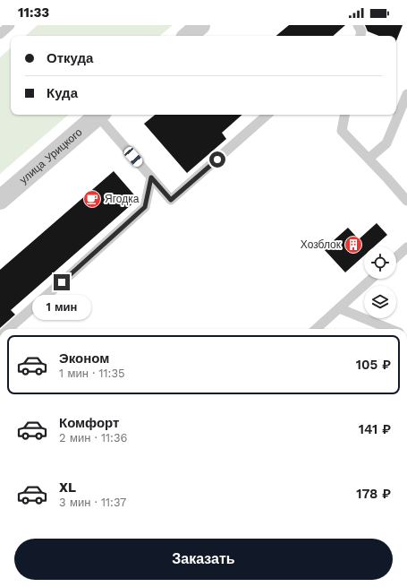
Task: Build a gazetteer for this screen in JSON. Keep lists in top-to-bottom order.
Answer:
{
  "streets": {
    "street": ["улица Урицкого"]
  },
  "places": {
    "cafe": ["Ягодка"],
    "building": ["Хозблок"]
  },
  "page": {
    "status": "11:33",
    "banner": ["Откуда", "Куда"],
    "bubble": "1 мин",
    "list": [
      {
        "name": "Эконом",
        "note": "1 мин · 11:35",
        "value": "105 ₽"
      },
      {
        "name": "Комфорт",
        "note": "2 мин · 11:36",
        "value": "141 ₽"
      },
      {
        "name": "XL",
        "note": "3 мин · 11:37",
        "value": "178 ₽"
      }
    ],
    "buttons": "Заказать"
  }
}
